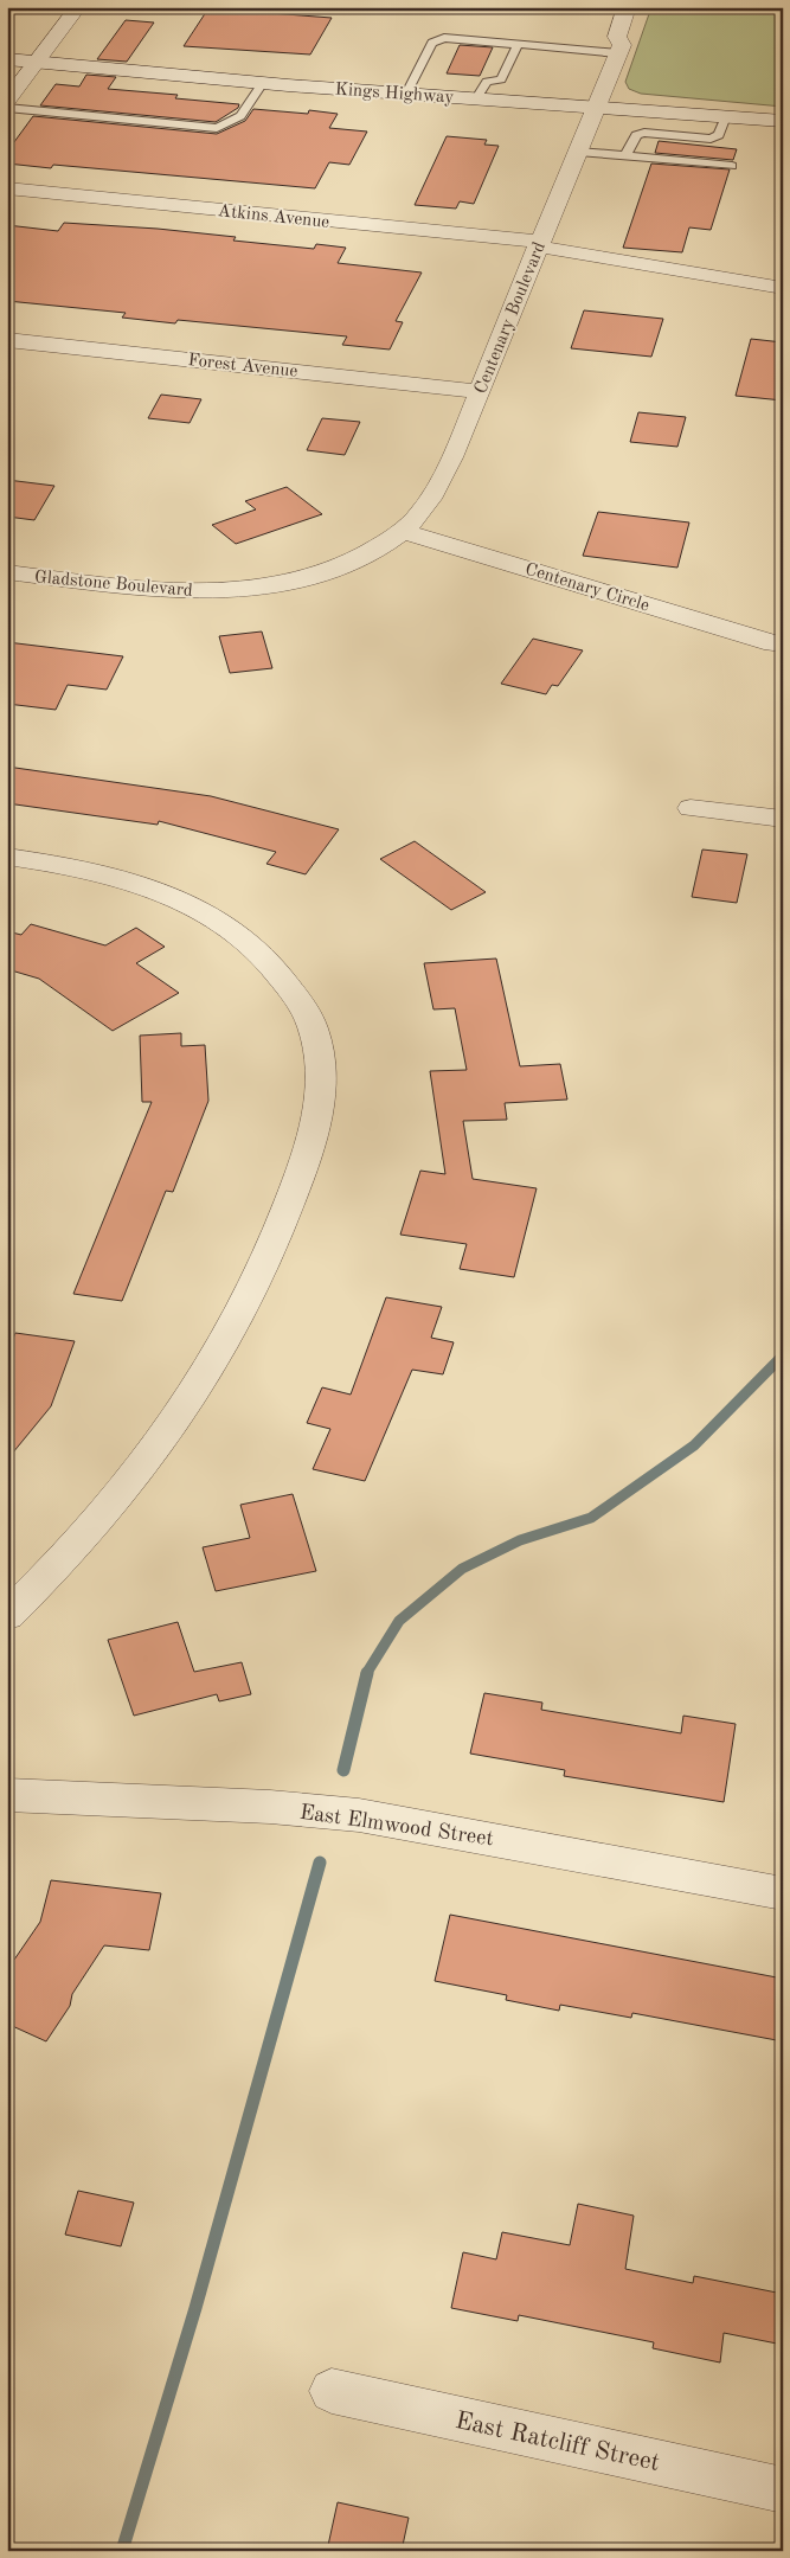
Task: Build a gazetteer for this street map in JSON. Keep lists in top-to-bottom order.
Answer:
{
  "streets": {
    "street": [
      "Kings Highway",
      "Atkins Avenue",
      "Centenary Boulevard",
      "Forest Avenue",
      "Gladstone Boulevard",
      "Centenary Circle",
      "East Elmwood Street",
      "East Ratcliff Street"
    ]
  },
  "crossings": [
    ["Kings Highway", "Centenary Boulevard"],
    ["Atkins Avenue", "Centenary Boulevard"],
    ["Centenary Boulevard", "Forest Avenue"],
    ["Centenary Boulevard", "Gladstone Boulevard"],
    ["Centenary Boulevard", "Centenary Circle"]
  ]
}
